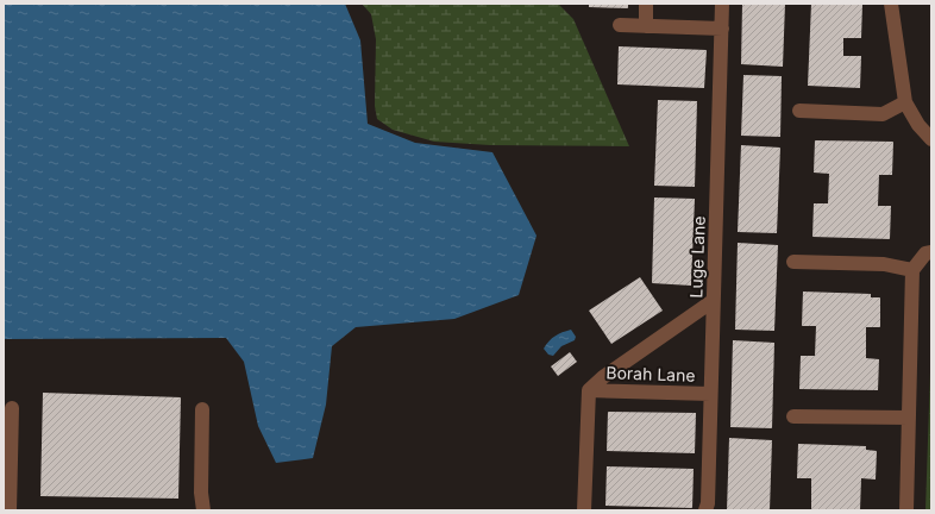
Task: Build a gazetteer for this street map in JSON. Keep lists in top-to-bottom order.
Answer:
{
  "streets": {
    "lane": ["Luge Lane", "Borah Lane"]
  },
  "crossings": [
    ["Luge Lane", "Borah Lane"]
  ]
}
